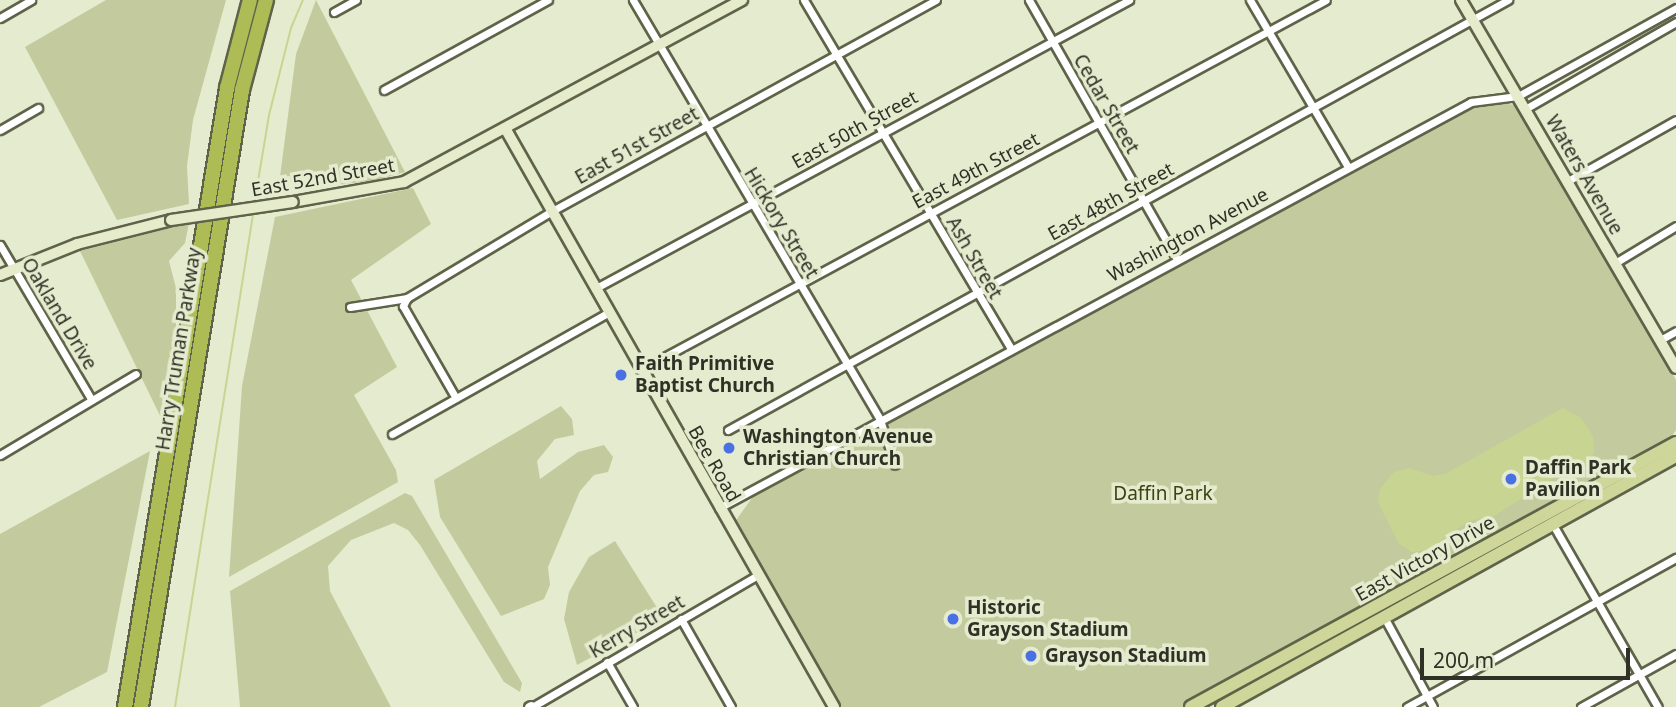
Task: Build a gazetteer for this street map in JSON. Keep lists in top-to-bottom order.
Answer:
{
  "streets": {
    "highway": ["Harry Truman Parkway"],
    "main road": [
      "Waters Avenue",
      "East 52nd Street",
      "Bee Road",
      "East Victory Drive"
    ],
    "street": [
      "Cedar Street",
      "East 50th Street",
      "East 51st Street",
      "East 49th Street",
      "East 48th Street",
      "Hickory Street",
      "Washington Avenue",
      "Ash Street",
      "Oakland Drive",
      "Kerry Street"
    ]
  },
  "crossings": [
    ["Cedar Street", "East 50th Street"],
    ["Cedar Street", "East 49th Street"],
    ["Cedar Street", "East 48th Street"],
    ["Cedar Street", "Washington Avenue"],
    ["East 50th Street", "Hickory Street"],
    ["East 50th Street", "Ash Street"],
    ["East 50th Street", "Bee Road"],
    ["East 51st Street", "Hickory Street"],
    ["East 51st Street", "Ash Street"],
    ["East 51st Street", "Bee Road"],
    ["East 49th Street", "Hickory Street"],
    ["East 49th Street", "Ash Street"],
    ["East 49th Street", "Bee Road"],
    ["Waters Avenue", "East 48th Street"],
    ["Waters Avenue", "Washington Avenue"],
    ["East 52nd Street", "Hickory Street"],
    ["East 52nd Street", "Oakland Drive"],
    ["East 52nd Street", "Bee Road"],
    ["East 48th Street", "Hickory Street"],
    ["East 48th Street", "Ash Street"],
    ["Hickory Street", "Washington Avenue"],
    ["Washington Avenue", "Ash Street"],
    ["Washington Avenue", "Bee Road"],
    ["Bee Road", "Kerry Street"]
  ],
  "parks": ["Daffin Park"],
  "places": [
    "Faith Primitive Baptist Church",
    "Washington Avenue Christian Church",
    "Daffin Park Pavilion",
    "Historic Grayson Stadium",
    "Grayson Stadium"
  ],
  "scale_bar": "200 m"
}
